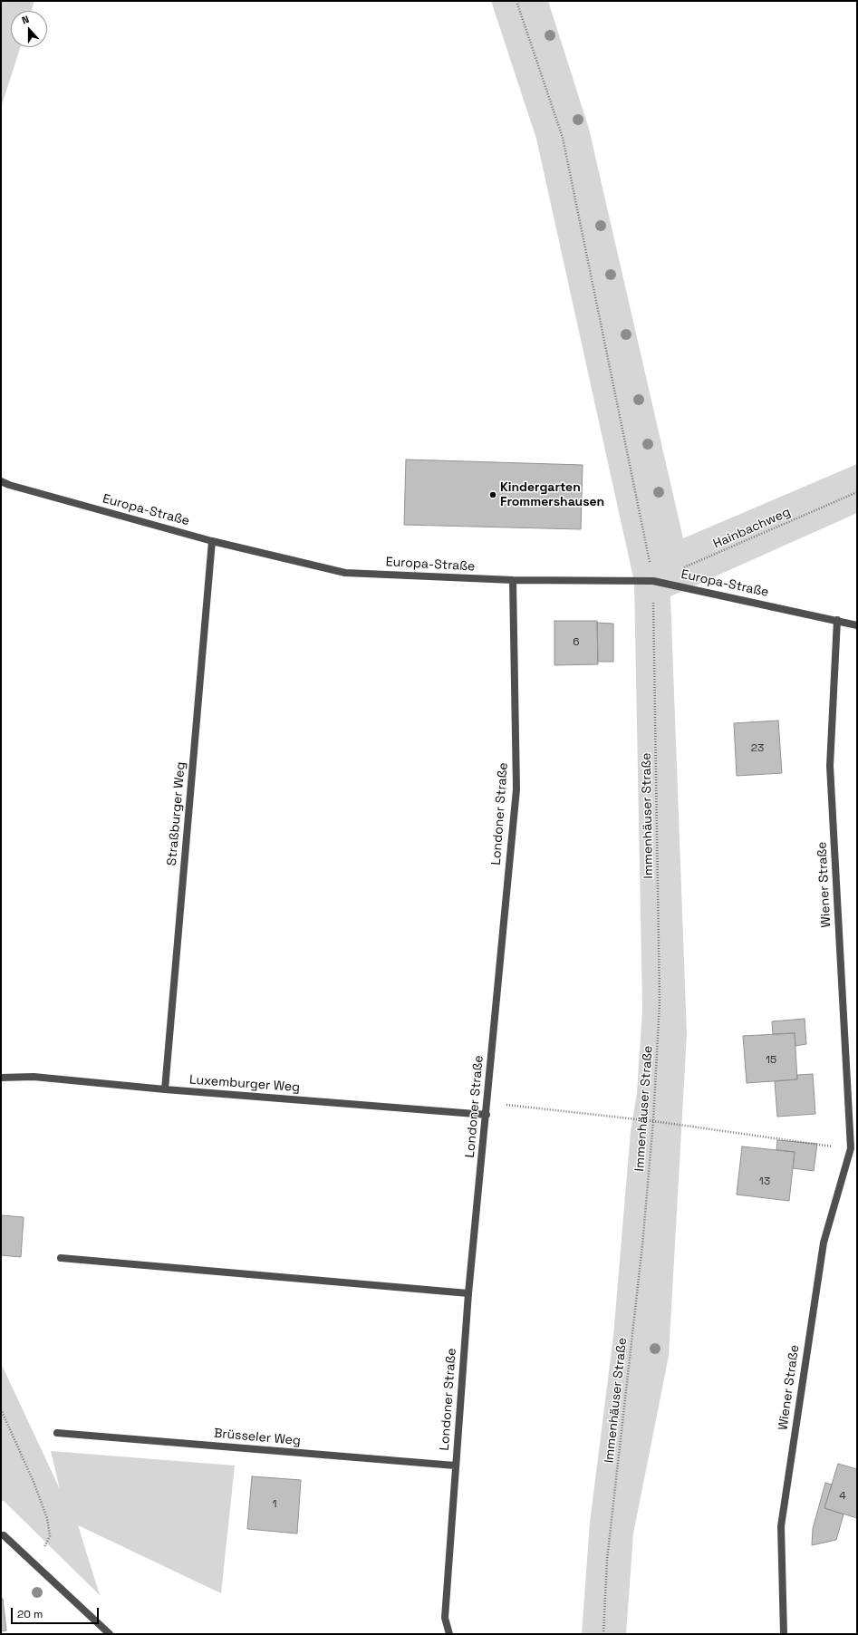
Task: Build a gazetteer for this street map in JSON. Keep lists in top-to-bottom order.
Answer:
{
  "streets": {
    "street": [
      "Europa-Straße",
      "Straßburger Weg",
      "Londoner Straße",
      "Wiener Straße",
      "Luxemburger Weg",
      "Brüsseler Weg"
    ],
    "path": ["Hainbachweg", "Immenhäuser Straße"]
  },
  "crossings": [
    ["Europa-Straße", "Hainbachweg"],
    ["Europa-Straße", "Straßburger Weg"],
    ["Europa-Straße", "Londoner Straße"],
    ["Europa-Straße", "Immenhäuser Straße"],
    ["Europa-Straße", "Wiener Straße"],
    ["Hainbachweg", "Immenhäuser Straße"],
    ["Straßburger Weg", "Luxemburger Weg"],
    ["Londoner Straße", "Luxemburger Weg"],
    ["Londoner Straße", "Brüsseler Weg"]
  ],
  "places": ["Kindergarten Frommershausen"],
  "house_numbers": [
    "6",
    "23",
    "15",
    "13",
    "4",
    "1"
  ],
  "scale_bar": "20 m",
  "north": "top"
}
